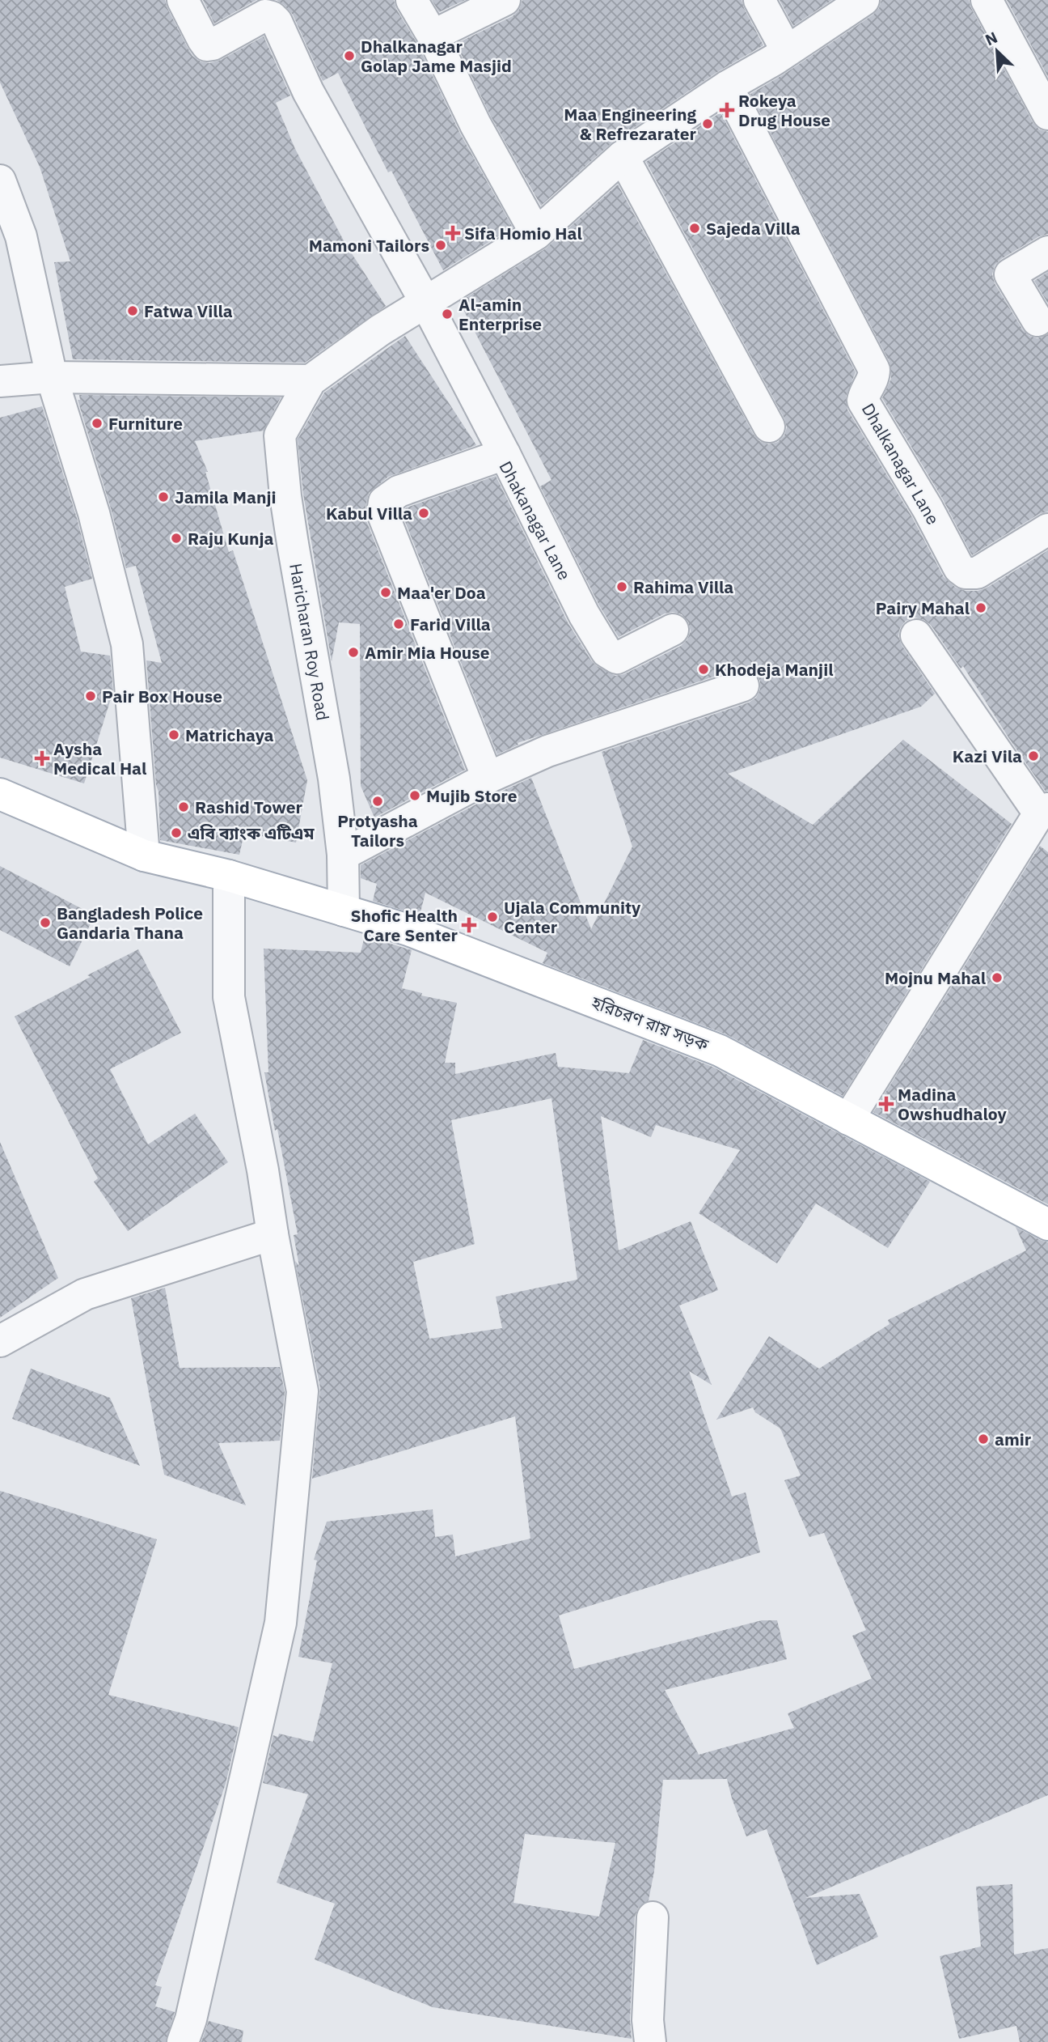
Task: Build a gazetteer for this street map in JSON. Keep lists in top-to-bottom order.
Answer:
{
  "streets": {
    "main road": ["হরিচরণ রায় সড়ক"],
    "street": ["Dhalkanagar Lane", "Dhakanagar Lane", "Haricharan Roy Road"]
  },
  "crossings": [
    ["Haricharan Roy Road", "হরিচরণ রায় সড়ক"]
  ],
  "places": {
    "other": [
      "Dhalkanagar Golap Jame Masjid",
      "Maa Engineering & Refrezarater",
      "Sajeda Villa",
      "Mamoni Tailors",
      "Fatwa Villa",
      "Al-amin Enterprise",
      "Furniture",
      "Jamila Manji",
      "Kabul Villa",
      "Raju Kunja",
      "Rahima Villa",
      "Maa'er Doa",
      "Pairy Mahal",
      "Farid Villa",
      "Amir Mia House",
      "Khodeja Manjil",
      "Pair Box House",
      "Matrichaya",
      "Kazi Vila",
      "Mujib Store",
      "Protyasha Tailors",
      "Rashid Tower",
      "এবি ব্যাংক এটিএম",
      "Ujala Community Center",
      "Bangladesh Police Gandaria Thana",
      "Mojnu Mahal",
      "amir"
    ],
    "health": [
      "Rokeya Drug House",
      "Sifa Homio Hal",
      "Aysha Medical Hal",
      "Shofic Health Care Senter",
      "Madina Owshudhaloy"
    ]
  },
  "north": "top left"
}
